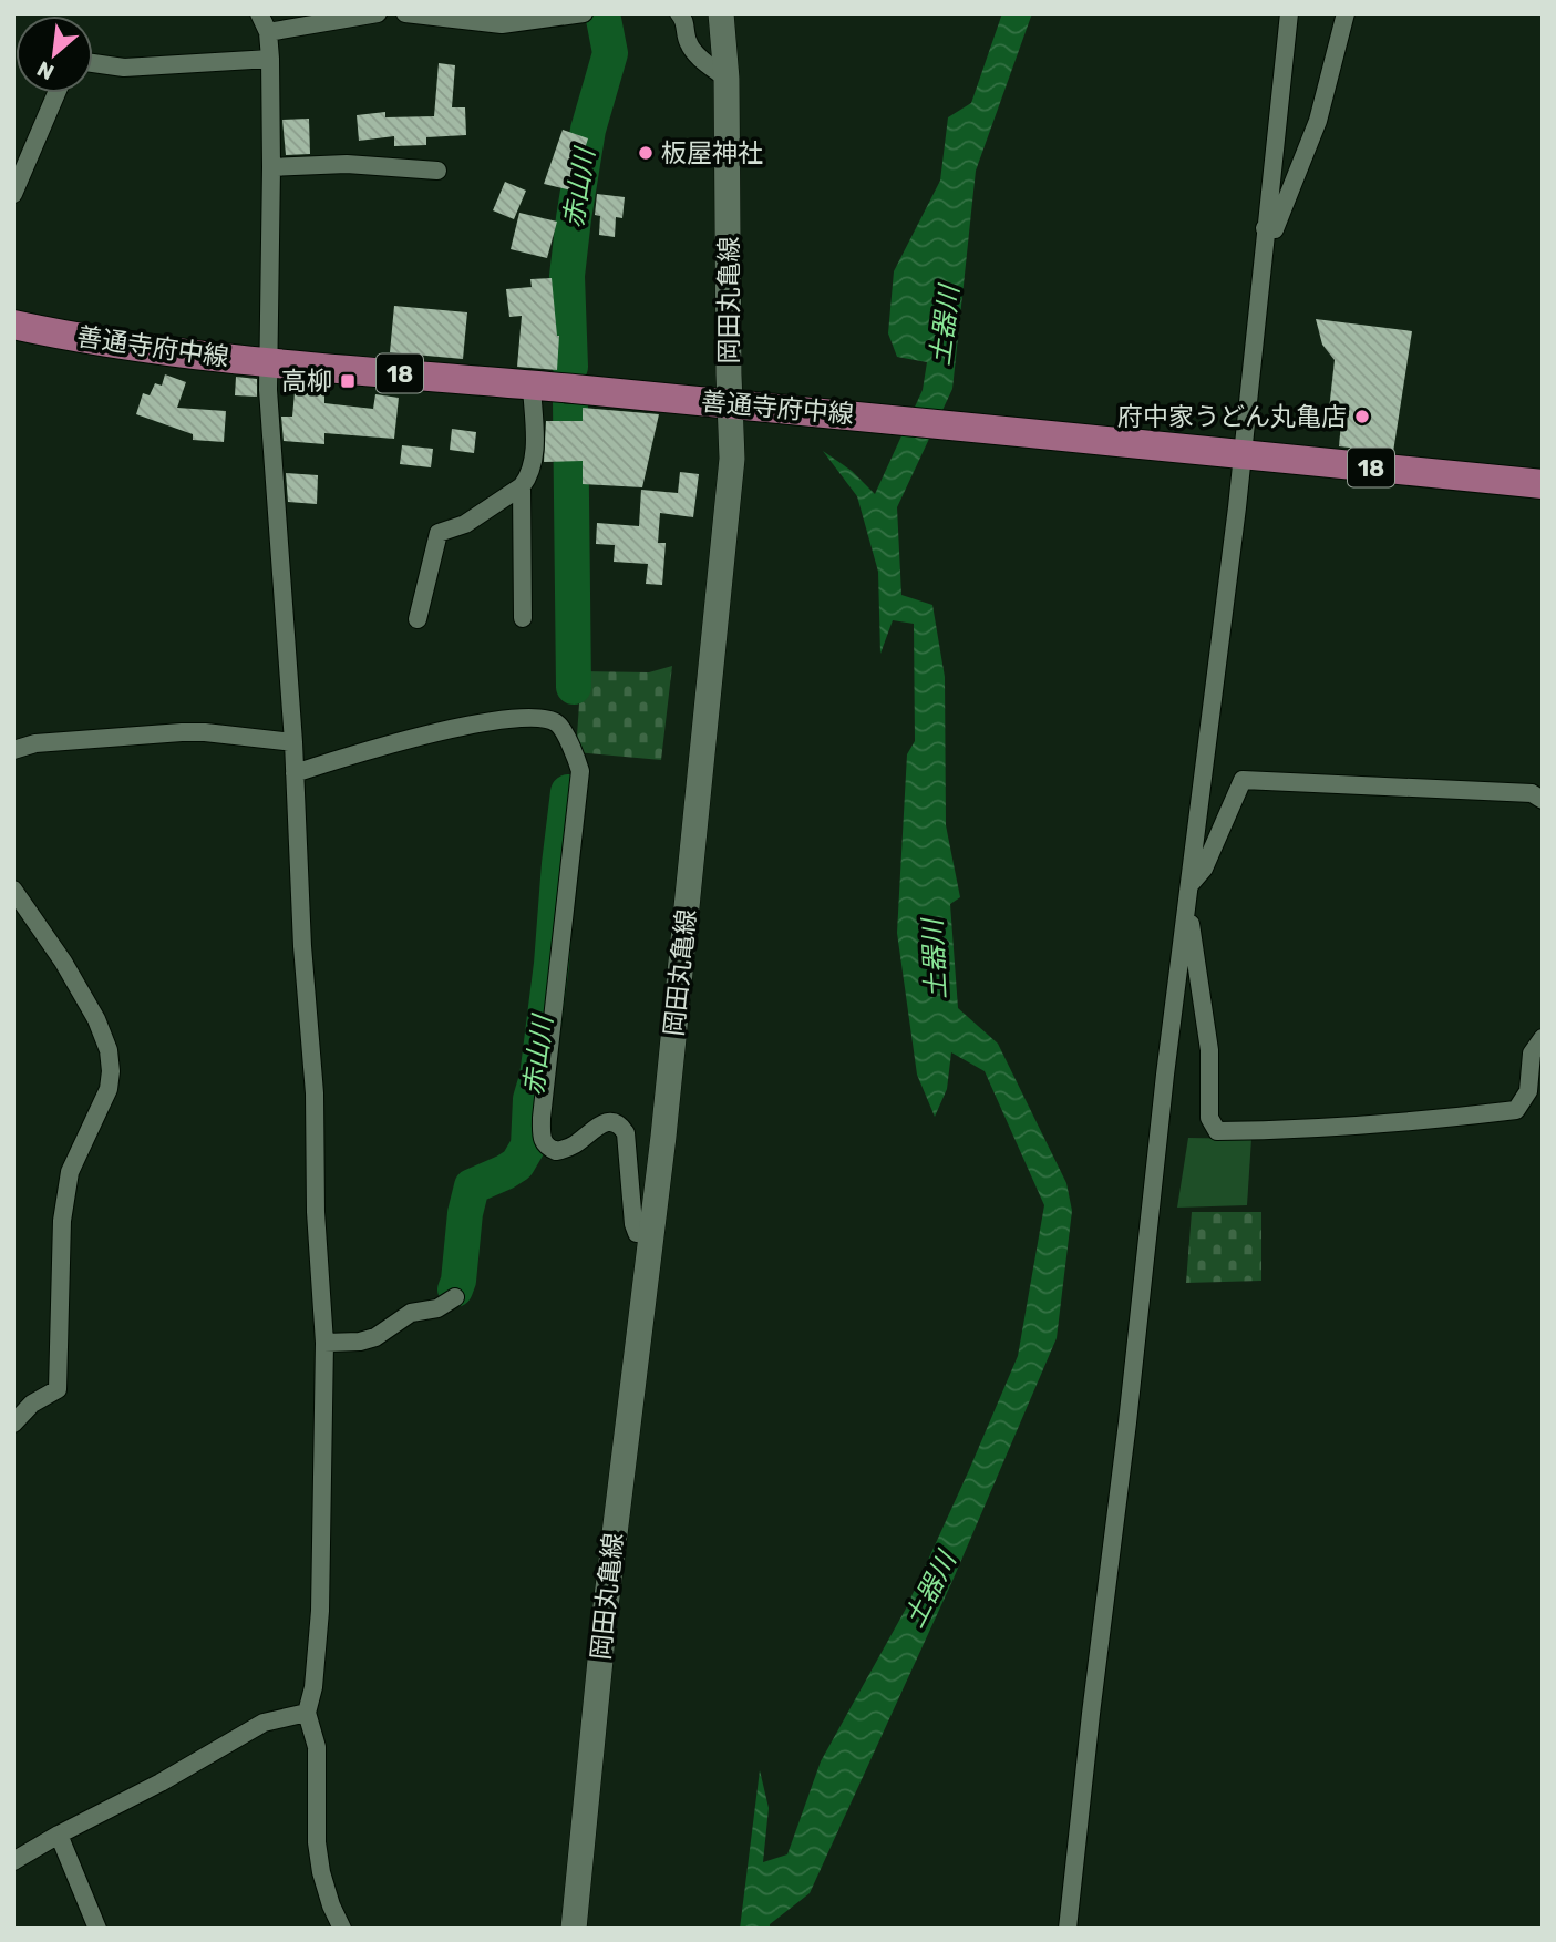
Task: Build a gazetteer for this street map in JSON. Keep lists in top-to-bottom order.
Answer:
{
  "streets": {
    "main road": ["岡田丸亀線", "善通寺府中線", "18"]
  },
  "crossings": [
    ["岡田丸亀線", "善通寺府中線"]
  ],
  "water": ["赤山川", "土器川"],
  "places": {
    "other": ["板屋神社", "府中家うどん丸亀店"],
    "transit": ["高柳"]
  },
  "north": "bottom left"
}
